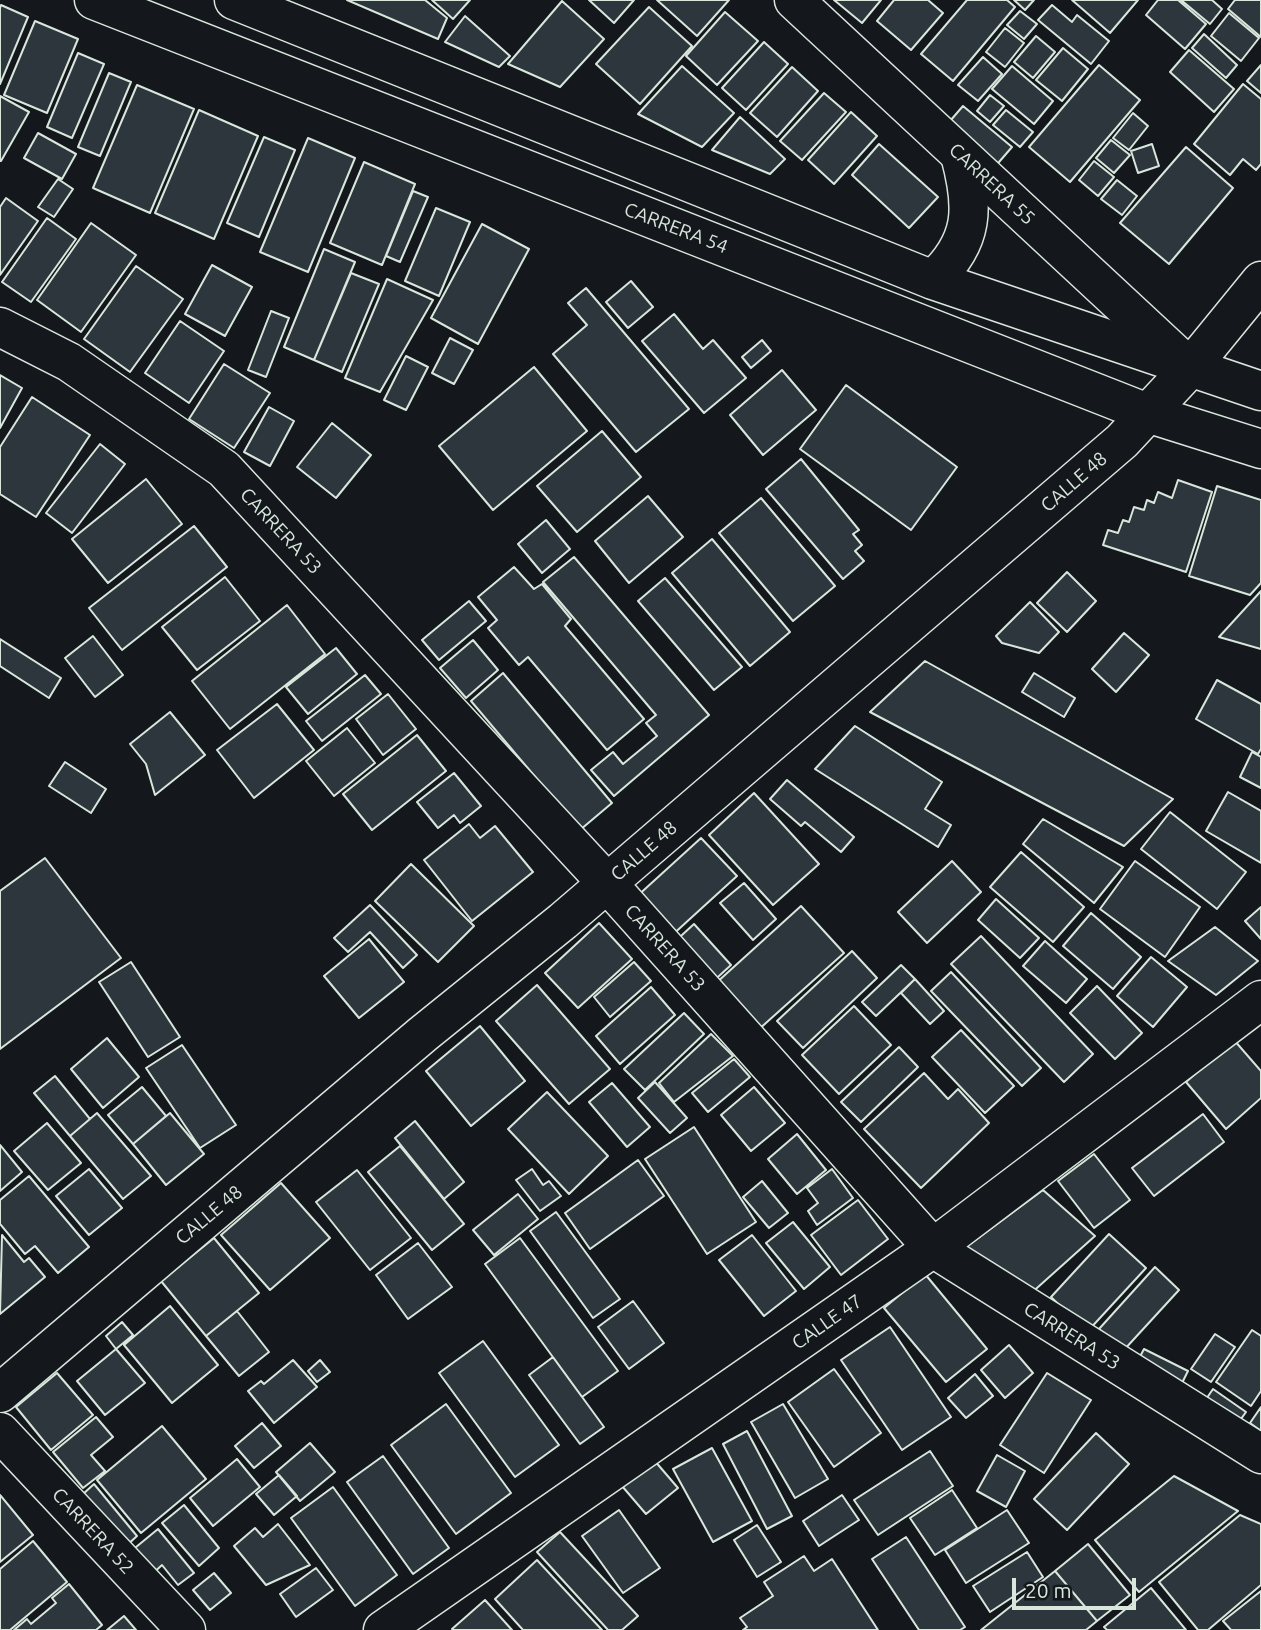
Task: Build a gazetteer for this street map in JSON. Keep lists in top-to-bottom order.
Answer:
{
  "streets": {
    "street": [
      "CARRERA 55",
      "CARRERA 54",
      "CALLE 48",
      "CARRERA 53",
      "CALLE 47",
      "CARRERA 52"
    ]
  },
  "crossings": [
    ["CARRERA 55", "CALLE 48"],
    ["CARRERA 54", "CALLE 48"],
    ["CALLE 48", "CARRERA 53"],
    ["CARRERA 53", "CALLE 47"]
  ],
  "scale_bar": "20 m"
}
